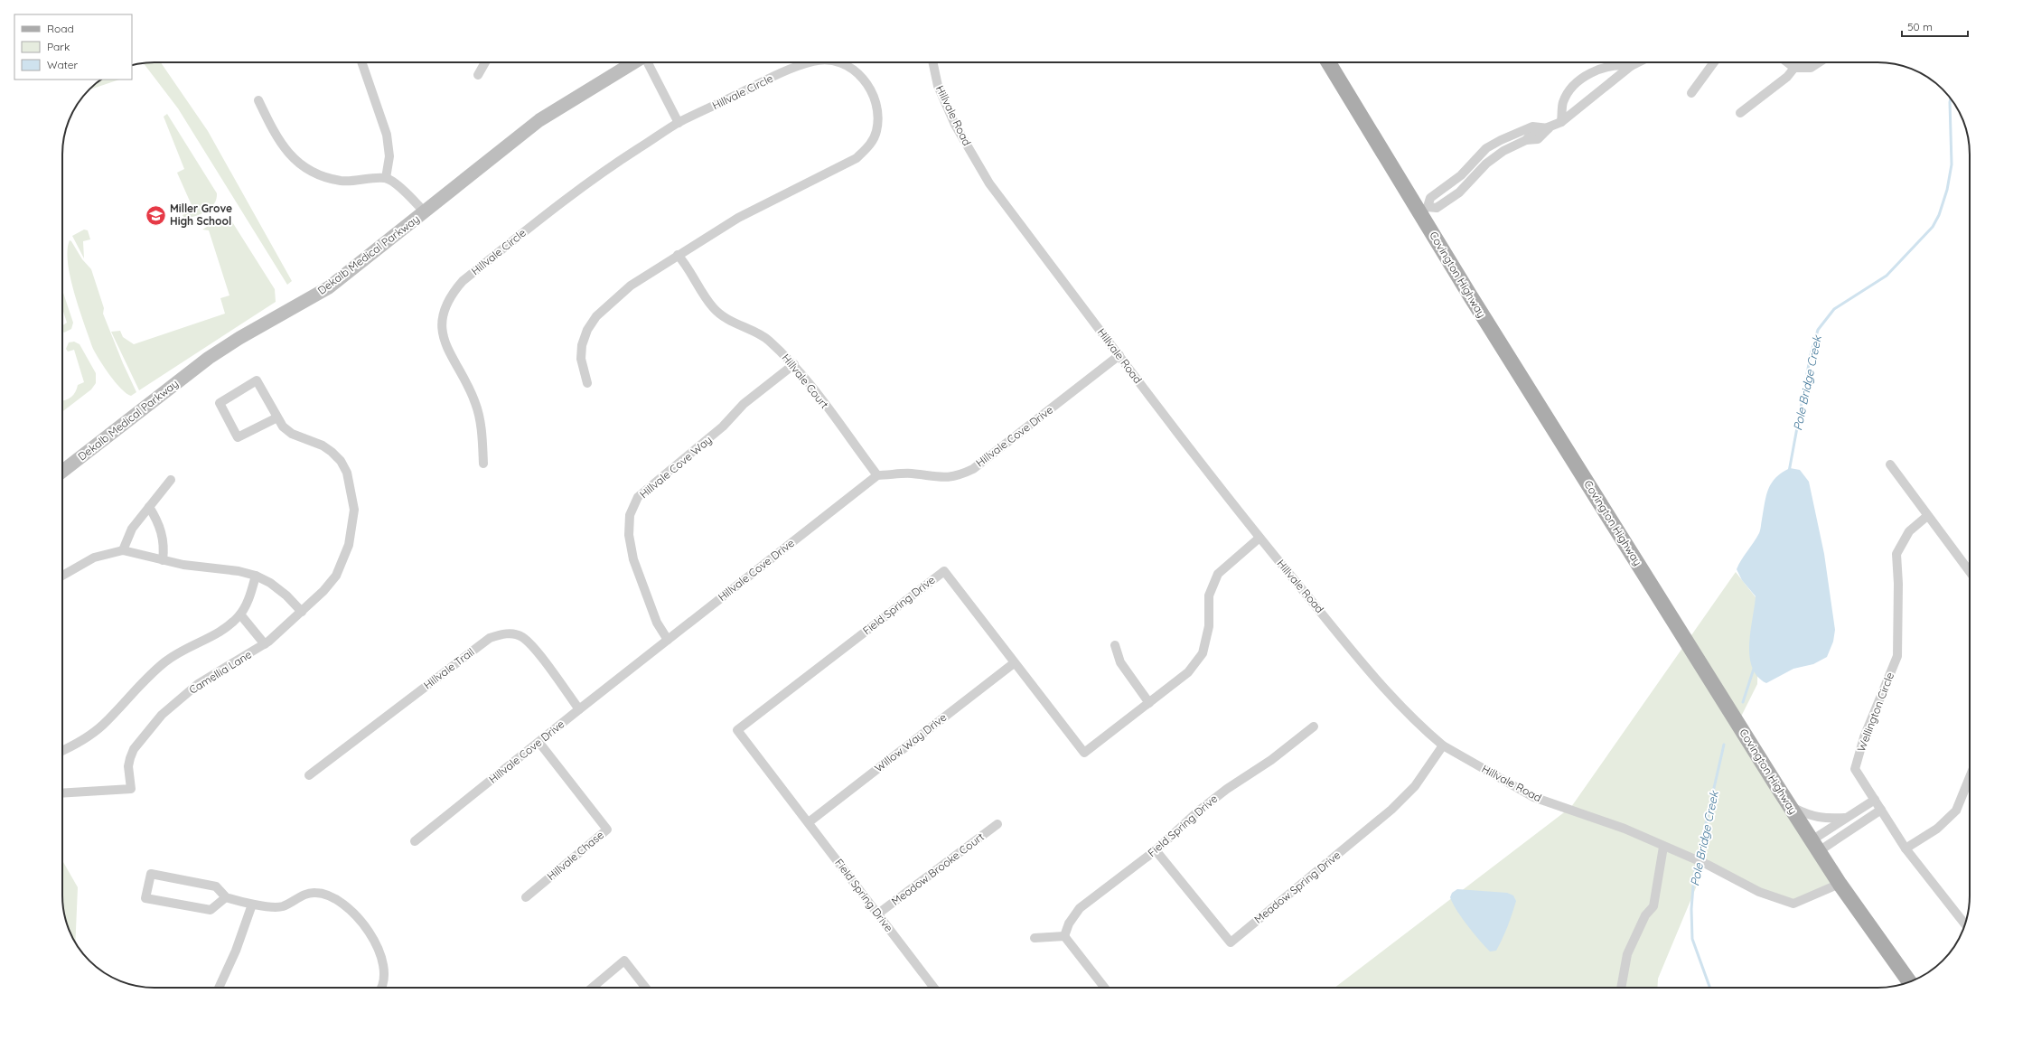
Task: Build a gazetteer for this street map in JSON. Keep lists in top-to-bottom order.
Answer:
{
  "streets": {
    "main road": ["Dekalb Medical Parkway", "Covington Highway"],
    "street": [
      "Hillvale Circle",
      "Hillvale Road",
      "Hillvale Court",
      "Hillvale Cove Drive",
      "Hillvale Cove Way",
      "Field Spring Drive",
      "Hillvale Trail",
      "Camellia Lane",
      "Wellington Circle",
      "Willow Way Drive",
      "Hillvale Chase",
      "Meadow Brooke Court",
      "Meadow Spring Drive"
    ]
  },
  "crossings": [
    ["Hillvale Circle", "Hillvale Court"],
    ["Hillvale Road", "Covington Highway"],
    ["Hillvale Road", "Hillvale Cove Drive"],
    ["Hillvale Road", "Field Spring Drive"],
    ["Hillvale Road", "Meadow Spring Drive"],
    ["Hillvale Court", "Hillvale Cove Drive"],
    ["Hillvale Court", "Hillvale Cove Way"],
    ["Hillvale Cove Drive", "Hillvale Cove Way"],
    ["Hillvale Cove Drive", "Hillvale Trail"],
    ["Hillvale Cove Drive", "Hillvale Chase"],
    ["Field Spring Drive", "Willow Way Drive"],
    ["Field Spring Drive", "Meadow Brooke Court"],
    ["Field Spring Drive", "Meadow Spring Drive"]
  ],
  "water": ["Pole Bridge Creek"],
  "places": {
    "school or university": ["Miller Grove High School"]
  },
  "legend": ["Road", "Park", "Water"],
  "scale_bar": "50 m"
}
